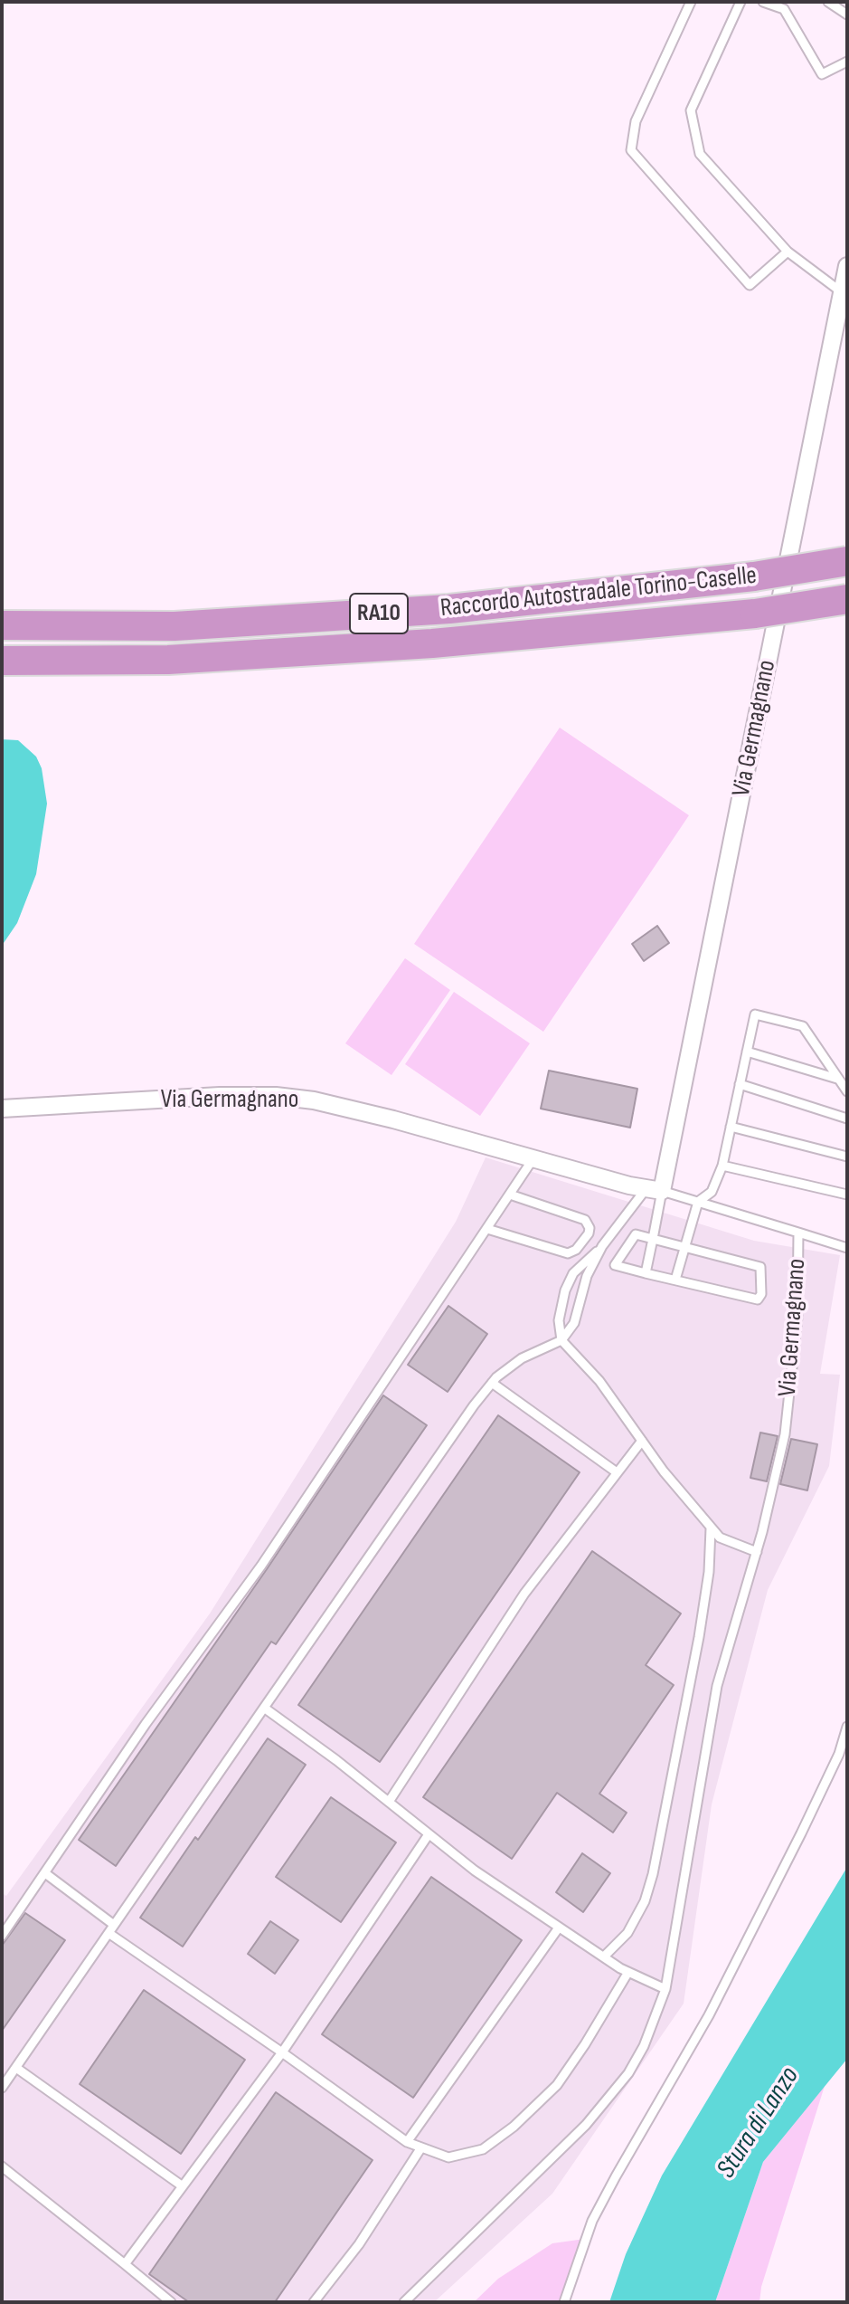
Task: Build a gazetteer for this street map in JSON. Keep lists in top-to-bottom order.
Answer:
{
  "streets": {
    "highway": ["Raccordo Autostradale Torino-Caselle", "RA10"],
    "street": ["Via Germagnano"]
  },
  "water": ["Stura di Lanzo"]
}
